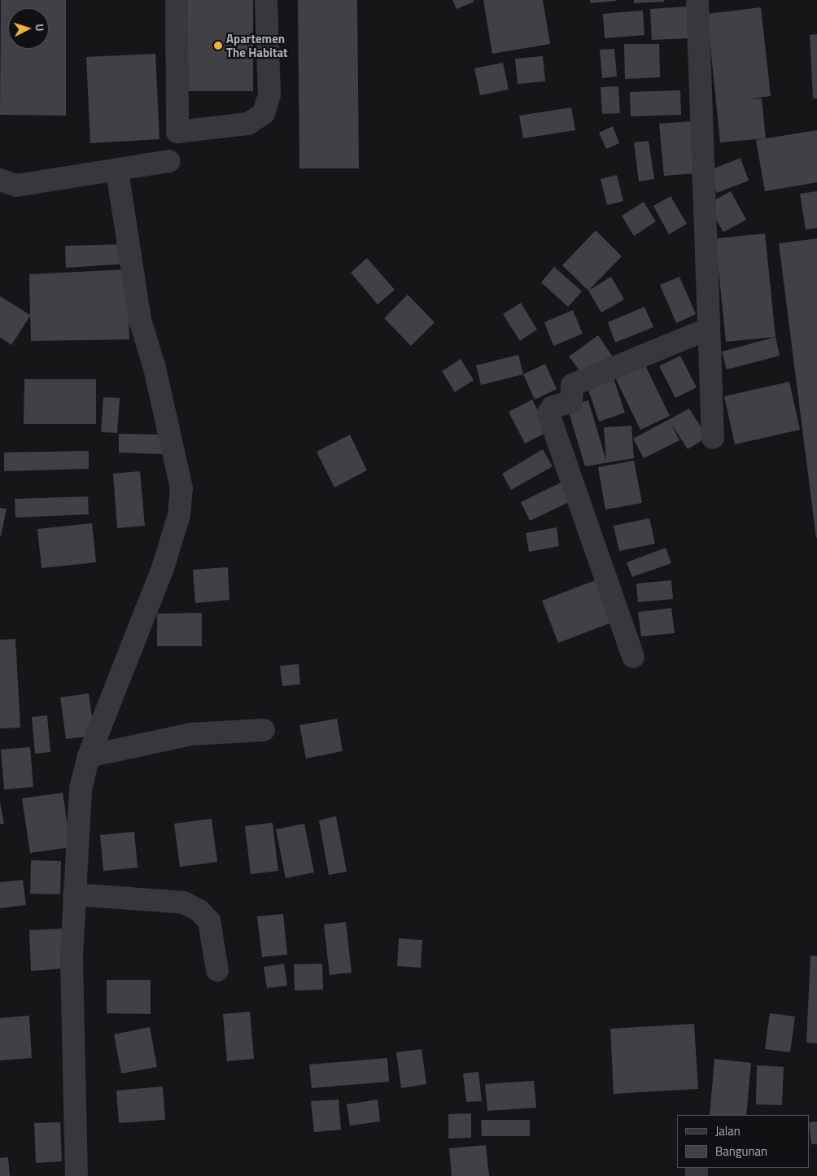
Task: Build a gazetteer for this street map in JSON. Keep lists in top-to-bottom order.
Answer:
{
  "places": ["Apartemen The Habitat"],
  "legend": ["Jalan", "Bangunan"],
  "north": "right"
}
